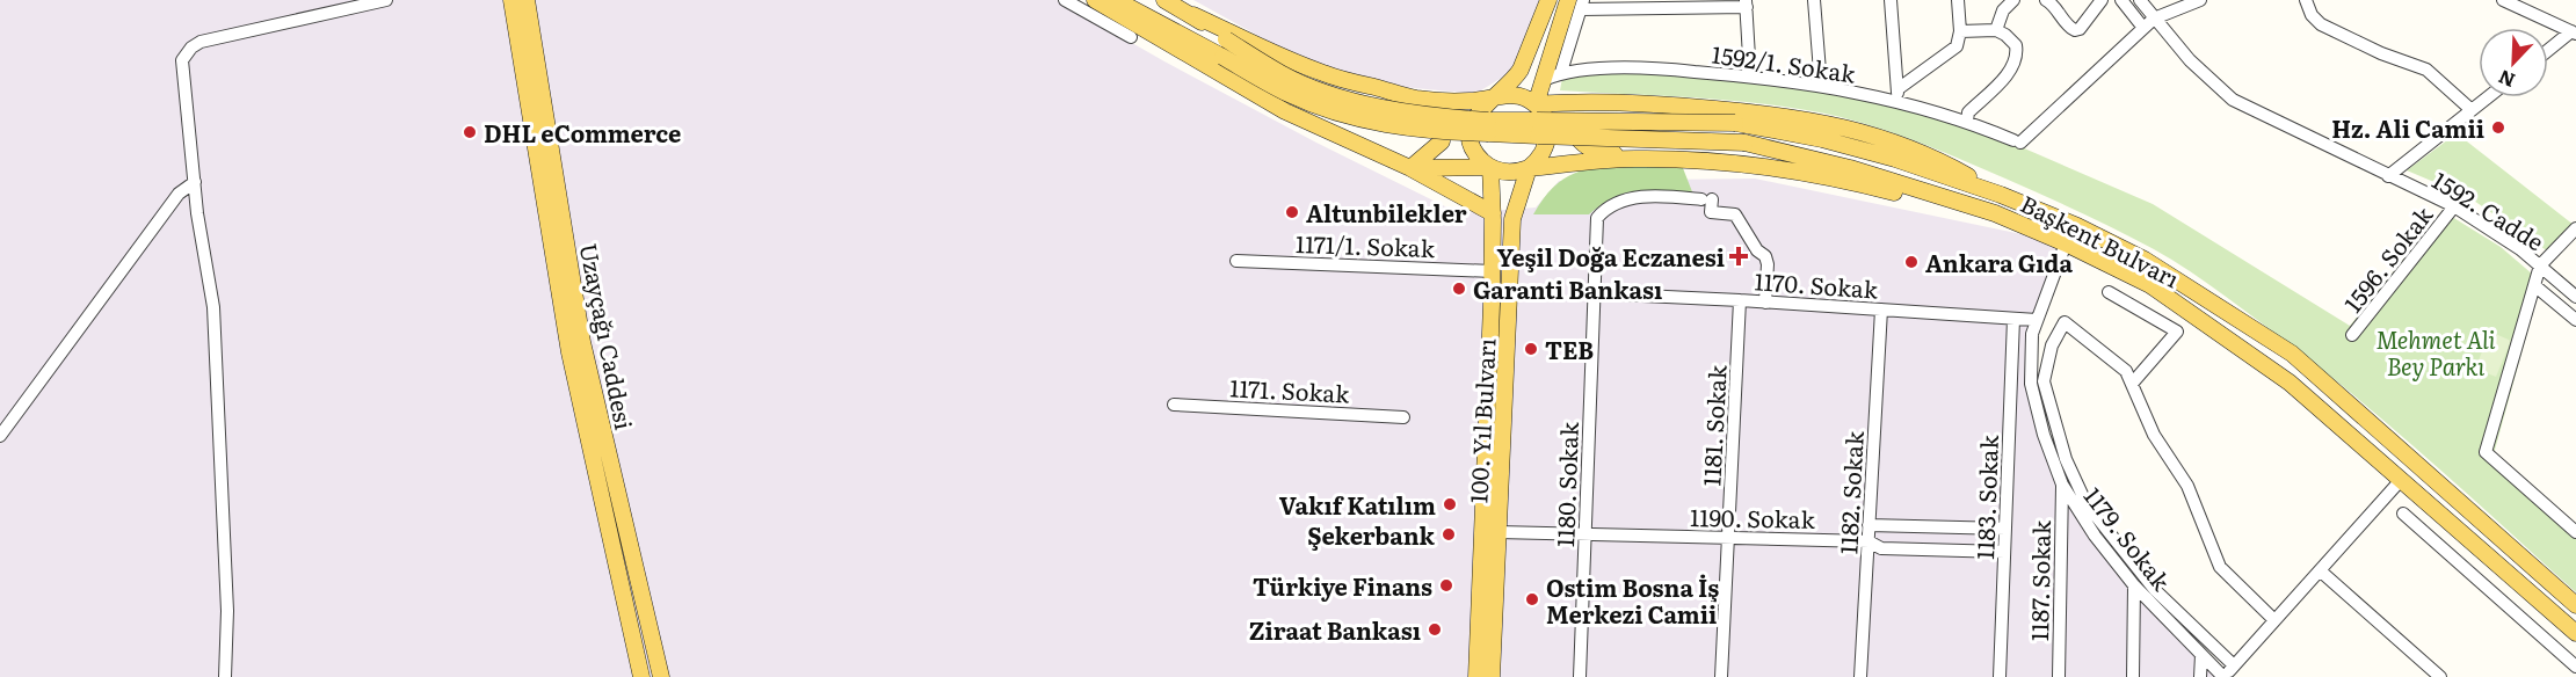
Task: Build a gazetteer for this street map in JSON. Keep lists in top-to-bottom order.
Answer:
{
  "streets": {
    "main road": ["Başkent Bulvarı", "Uzayçağı Caddesi", "100. Yıl Bulvarı"],
    "street": [
      "1592/1. Sokak",
      "1592. Cadde",
      "1171/1. Sokak",
      "1596. Sokak",
      "1170. Sokak",
      "1171. Sokak",
      "1181. Sokak",
      "1180. Sokak",
      "1182. Sokak",
      "1183. Sokak",
      "1190. Sokak",
      "1179. Sokak",
      "1187. Sokak"
    ]
  },
  "crossings": [
    ["1592. Cadde", "1596. Sokak"],
    ["Başkent Bulvarı", "100. Yıl Bulvarı"],
    ["Başkent Bulvarı", "1179. Sokak"],
    ["1171/1. Sokak", "100. Yıl Bulvarı"],
    ["1170. Sokak", "1181. Sokak"],
    ["1170. Sokak", "1180. Sokak"],
    ["1170. Sokak", "1182. Sokak"],
    ["1170. Sokak", "1183. Sokak"],
    ["1170. Sokak", "1179. Sokak"],
    ["100. Yıl Bulvarı", "1190. Sokak"],
    ["1181. Sokak", "1190. Sokak"],
    ["1180. Sokak", "1190. Sokak"],
    ["1182. Sokak", "1190. Sokak"],
    ["1183. Sokak", "1190. Sokak"],
    ["1179. Sokak", "1187. Sokak"]
  ],
  "parks": ["Mehmet Ali Bey Parkı"],
  "places": {
    "other": [
      "Hz. Ali Camii",
      "DHL eCommerce",
      "Altunbilekler",
      "Ankara Gıda",
      "Garanti Bankası",
      "TEB",
      "Vakıf Katılım",
      "Şekerbank",
      "Türkiye Finans",
      "Ostim Bosna İş Merkezi Camii",
      "Ziraat Bankası"
    ],
    "health": ["Yeşil Doğa Eczanesi"]
  },
  "north": "bottom left"
}
